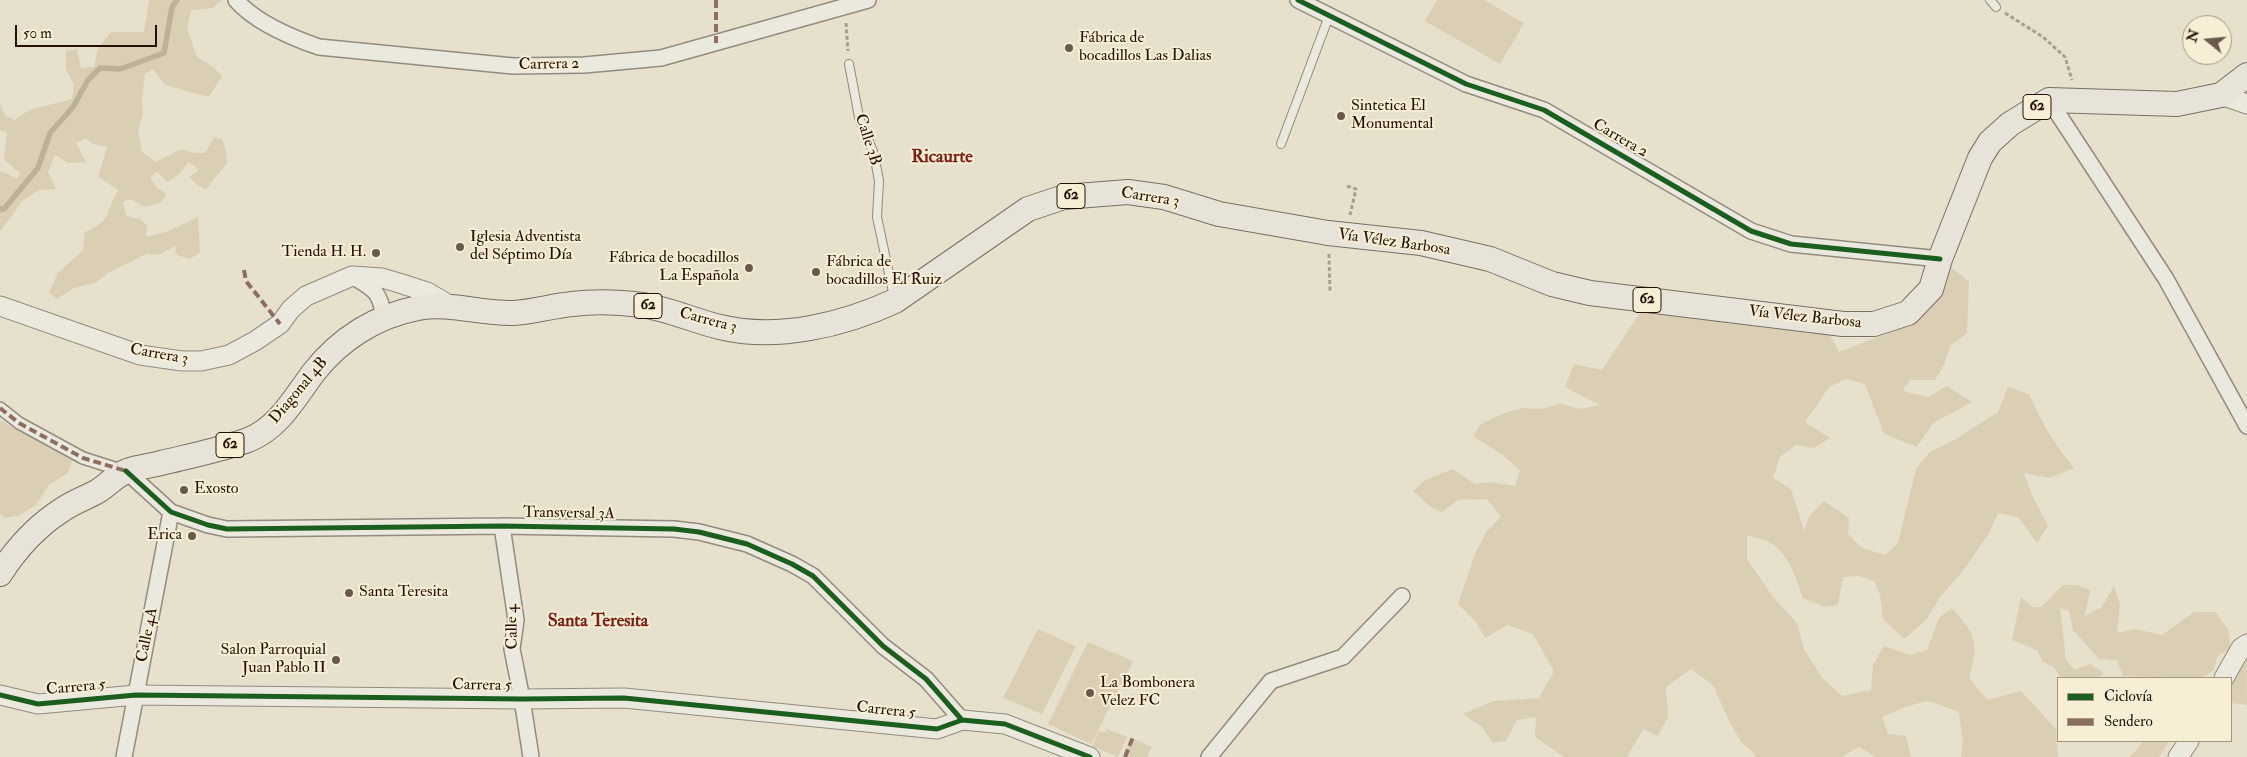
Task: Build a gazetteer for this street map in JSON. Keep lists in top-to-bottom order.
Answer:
{
  "streets": {
    "main road": [
      "62",
      "Carrera 3",
      "Vía Vélez Barbosa",
      "Diagonal 4B"
    ],
    "street": [
      "Carrera 2",
      "Transversal 3A",
      "Calle 4",
      "Calle 4A",
      "Carrera 5"
    ],
    "lane": ["Calle 3B"]
  },
  "crossings": [
    ["Carrera 2", "Vía Vélez Barbosa"],
    ["62", "Vía Vélez Barbosa"],
    ["Calle 3B", "Carrera 3"],
    ["Carrera 3", "Vía Vélez Barbosa"],
    ["Carrera 3", "Diagonal 4B"],
    ["Diagonal 4B", "Transversal 3A"],
    ["Transversal 3A", "Calle 4"],
    ["Transversal 3A", "Calle 4A"],
    ["Transversal 3A", "Carrera 5"],
    ["Calle 4", "Carrera 5"],
    ["Calle 4A", "Carrera 5"]
  ],
  "districts": ["Ricaurte", "Santa Teresita"],
  "places": [
    "Fábrica de bocadillos Las Dalias",
    "Sintetica El Monumental",
    "Iglesia Adventista del Séptimo Día",
    "Tienda H. H.",
    "Fábrica de bocadillos La Española",
    "Fábrica de bocadillos El Ruiz",
    "Exosto",
    "Erica",
    "Santa Teresita",
    "Salon Parroquial Juan Pablo II",
    "La Bombonera Velez FC"
  ],
  "legend": ["Ciclovía", "Sendero"],
  "scale_bar": "50 m",
  "north": "left"
}
